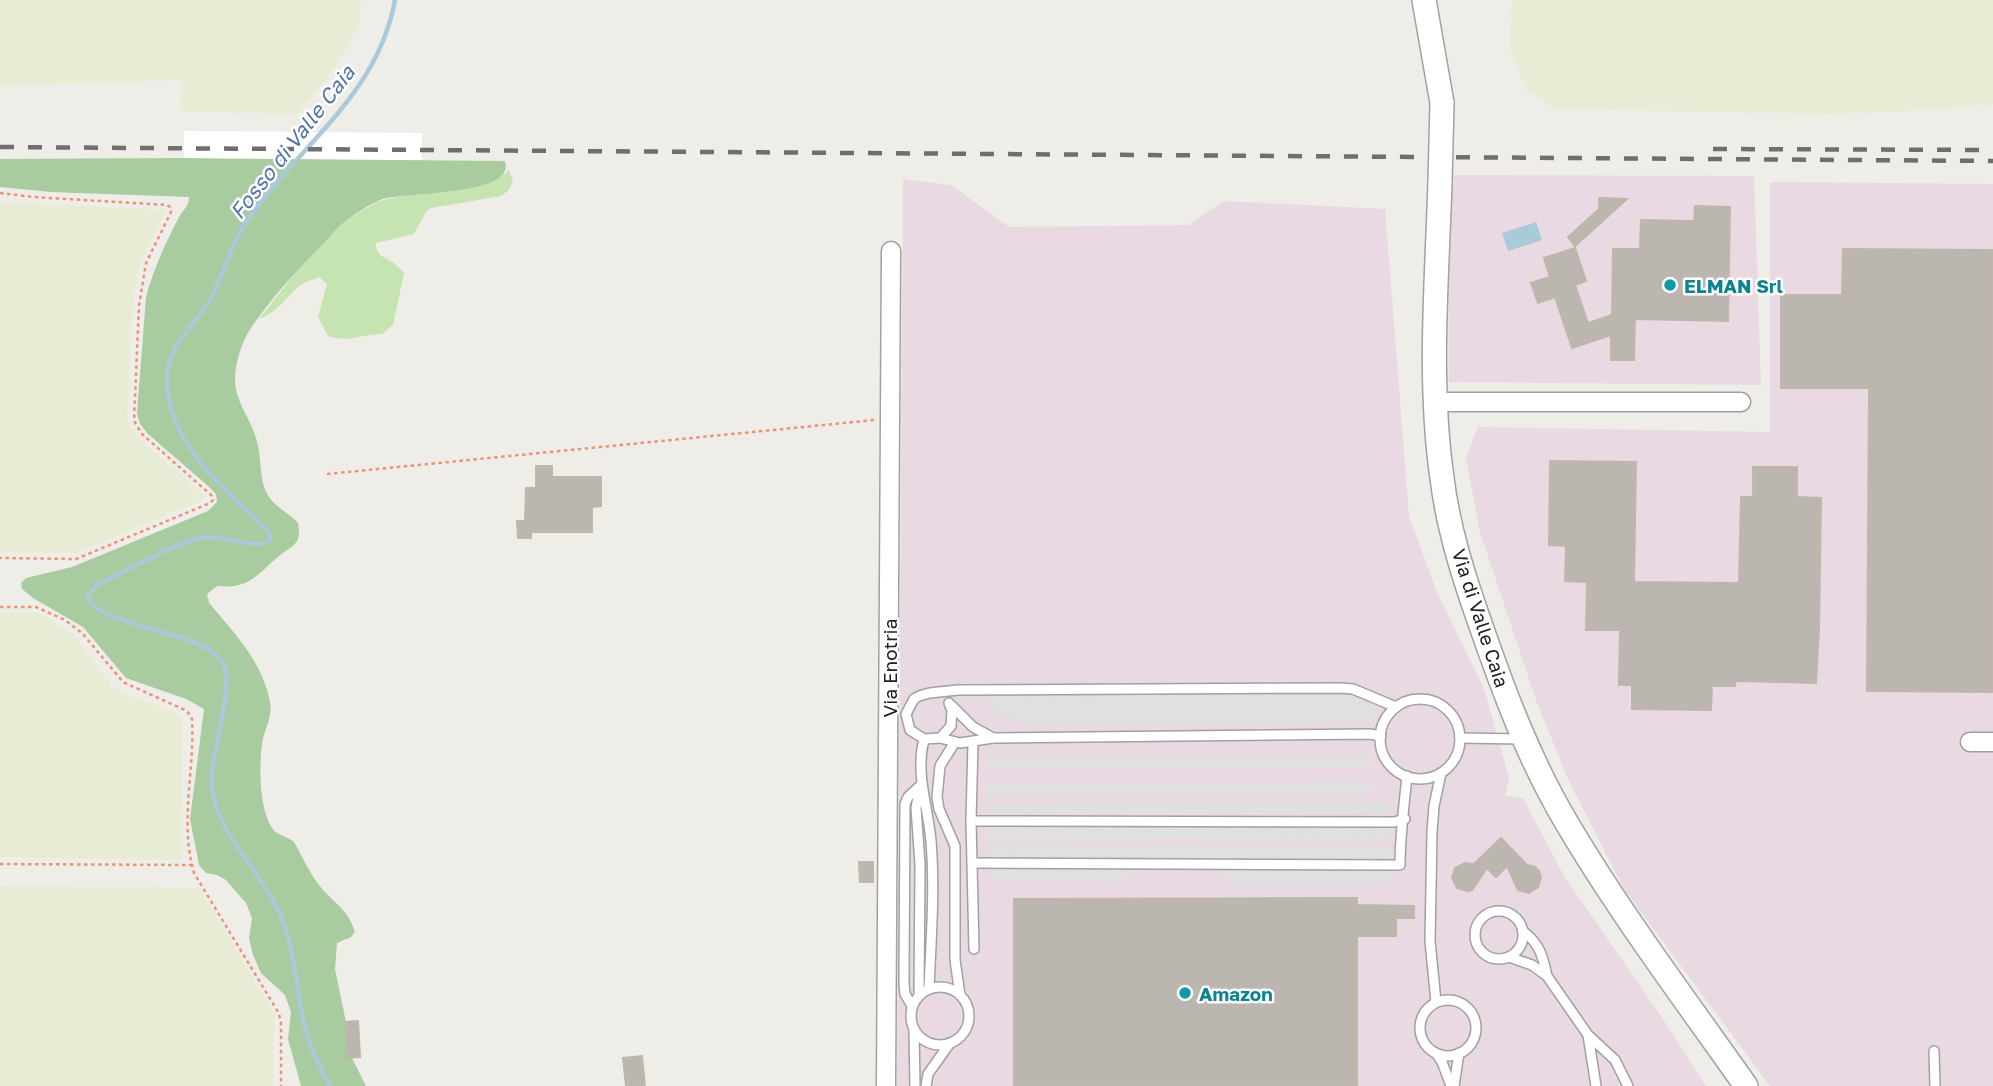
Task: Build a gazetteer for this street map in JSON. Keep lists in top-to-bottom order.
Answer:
{
  "streets": {
    "street": ["Via di Valle Caia", "Via Enotria"]
  },
  "water": ["Fosso di Valle Caia"],
  "places": ["ELMAN Srl", "Amazon"]
}
